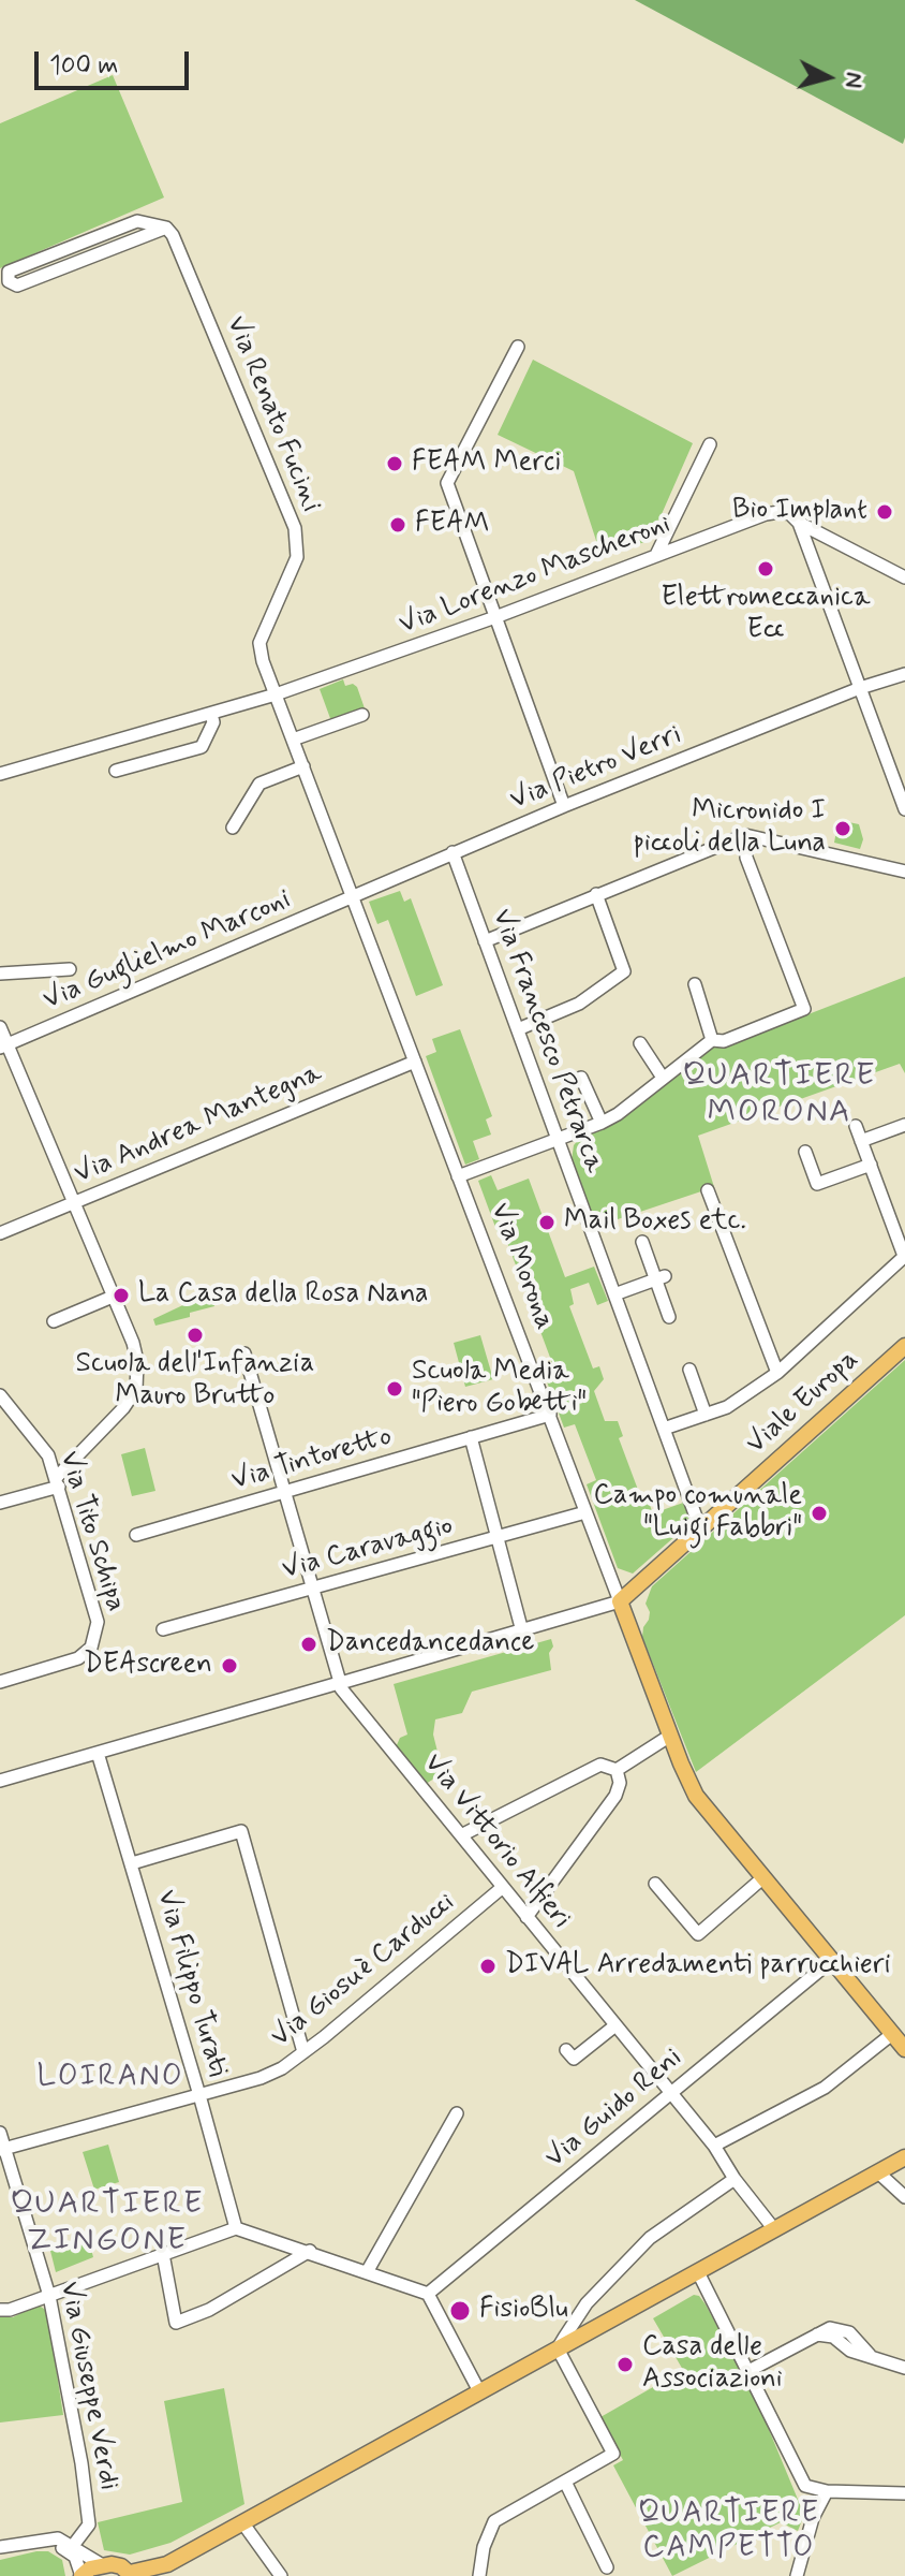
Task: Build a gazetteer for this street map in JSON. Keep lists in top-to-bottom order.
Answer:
{
  "streets": {
    "main road": ["Via Morona", "Viale Europa"],
    "street": [
      "Via Renato Fucini",
      "Via Lorenzo Mascheroni",
      "Via Pietro Verri",
      "Via Guglielmo Marconi",
      "Via Francesco Petrarca",
      "Via Andrea Mantegna",
      "Via Tintoretto",
      "Via Tito Schipa",
      "Via Caravaggio",
      "Via Vittorio Alfieri",
      "Via Giosuè Carducci",
      "Via Filippo Turati",
      "Via Guido Reni",
      "Via Giuseppe Verdi"
    ]
  },
  "crossings": [
    ["Via Renato Fucini", "Via Lorenzo Mascheroni"],
    ["Via Renato Fucini", "Via Pietro Verri"],
    ["Via Renato Fucini", "Via Guglielmo Marconi"],
    ["Via Renato Fucini", "Via Morona"],
    ["Via Pietro Verri", "Via Guglielmo Marconi"],
    ["Via Pietro Verri", "Via Francesco Petrarca"],
    ["Via Pietro Verri", "Via Morona"],
    ["Via Guglielmo Marconi", "Via Morona"],
    ["Via Francesco Petrarca", "Viale Europa"],
    ["Via Andrea Mantegna", "Via Morona"],
    ["Via Morona", "Viale Europa"],
    ["Via Morona", "Via Tintoretto"],
    ["Via Morona", "Via Caravaggio"],
    ["Via Morona", "Via Guido Reni"],
    ["Via Vittorio Alfieri", "Via Giosuè Carducci"],
    ["Via Vittorio Alfieri", "Via Guido Reni"],
    ["Via Giosuè Carducci", "Via Filippo Turati"],
    ["Via Giosuè Carducci", "Via Giuseppe Verdi"]
  ],
  "districts": [
    "QUARTIERE MORONA",
    "LOIRANO",
    "QUARTIERE ZINGONE",
    "QUARTIERE CAMPETTO"
  ],
  "places": [
    "FEAM Merci",
    "Bio Implant",
    "FEAM",
    "Elettromeccanica Ecc",
    "Micronido I piccoli della Luna",
    "Mail Boxes etc.",
    "La Casa della Rosa Nana",
    "Scuola dell'Infanzia Mauro Brutto",
    "Scuola Media \"Piero Gobetti\"",
    "Campo comunale \"Luigi Fabbri\"",
    "Dancedancedance",
    "DEAscreen",
    "DIVAL Arredamenti parrucchieri",
    "FisioBlu",
    "Casa delle Associazioni"
  ],
  "scale_bar": "100 m",
  "north": "right"
}
